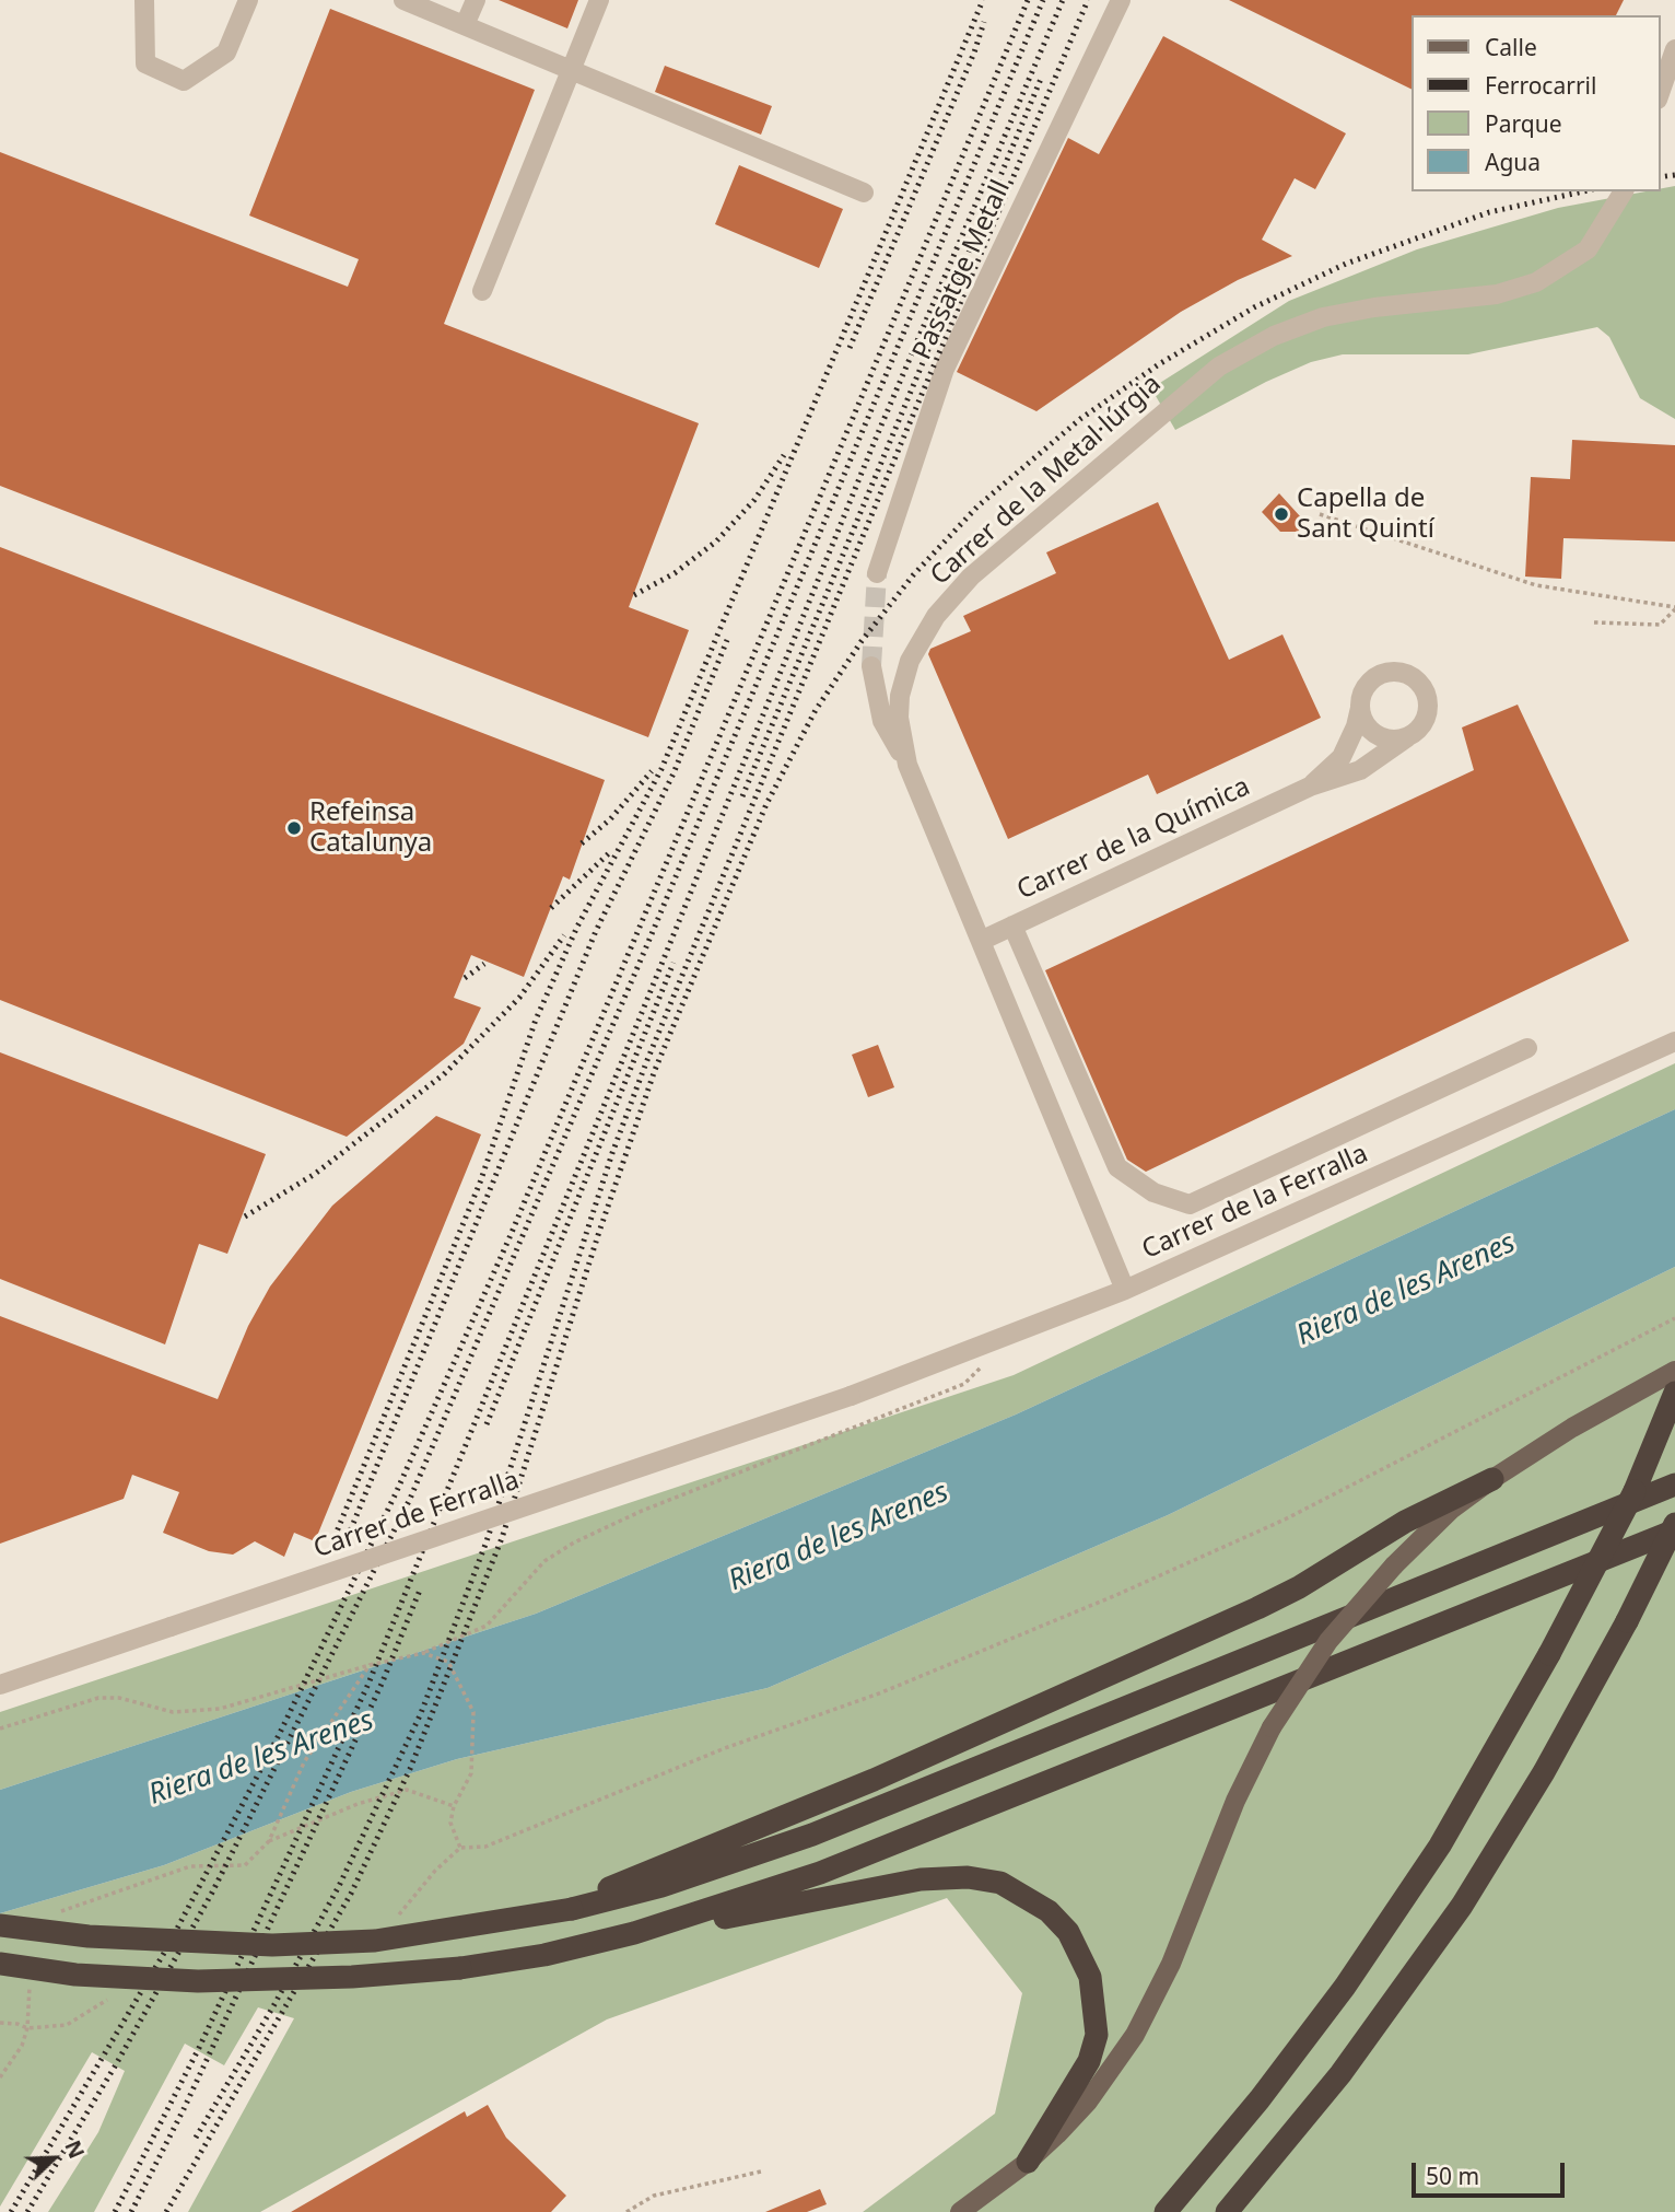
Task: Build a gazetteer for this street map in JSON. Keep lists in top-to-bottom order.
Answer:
{
  "streets": {
    "street": [
      "Passatge Metall",
      "Carrer de la Metal·lúrgia",
      "Carrer de la Química",
      "Carrer de la Ferralla",
      "Carrer de Ferralla"
    ]
  },
  "crossings": [
    ["Carrer de la Metal·lúrgia", "Carrer de la Química"],
    ["Carrer de la Metal·lúrgia", "Carrer de la Ferralla"],
    ["Carrer de la Ferralla", "Carrer de Ferralla"]
  ],
  "water": ["Riera de les Arenes"],
  "places": ["Capella de Sant Quintí", "Refeinsa Catalunya"],
  "legend": [
    "Calle",
    "Ferrocarril",
    "Parque",
    "Agua"
  ],
  "scale_bar": "50 m",
  "north": "top right"
}
